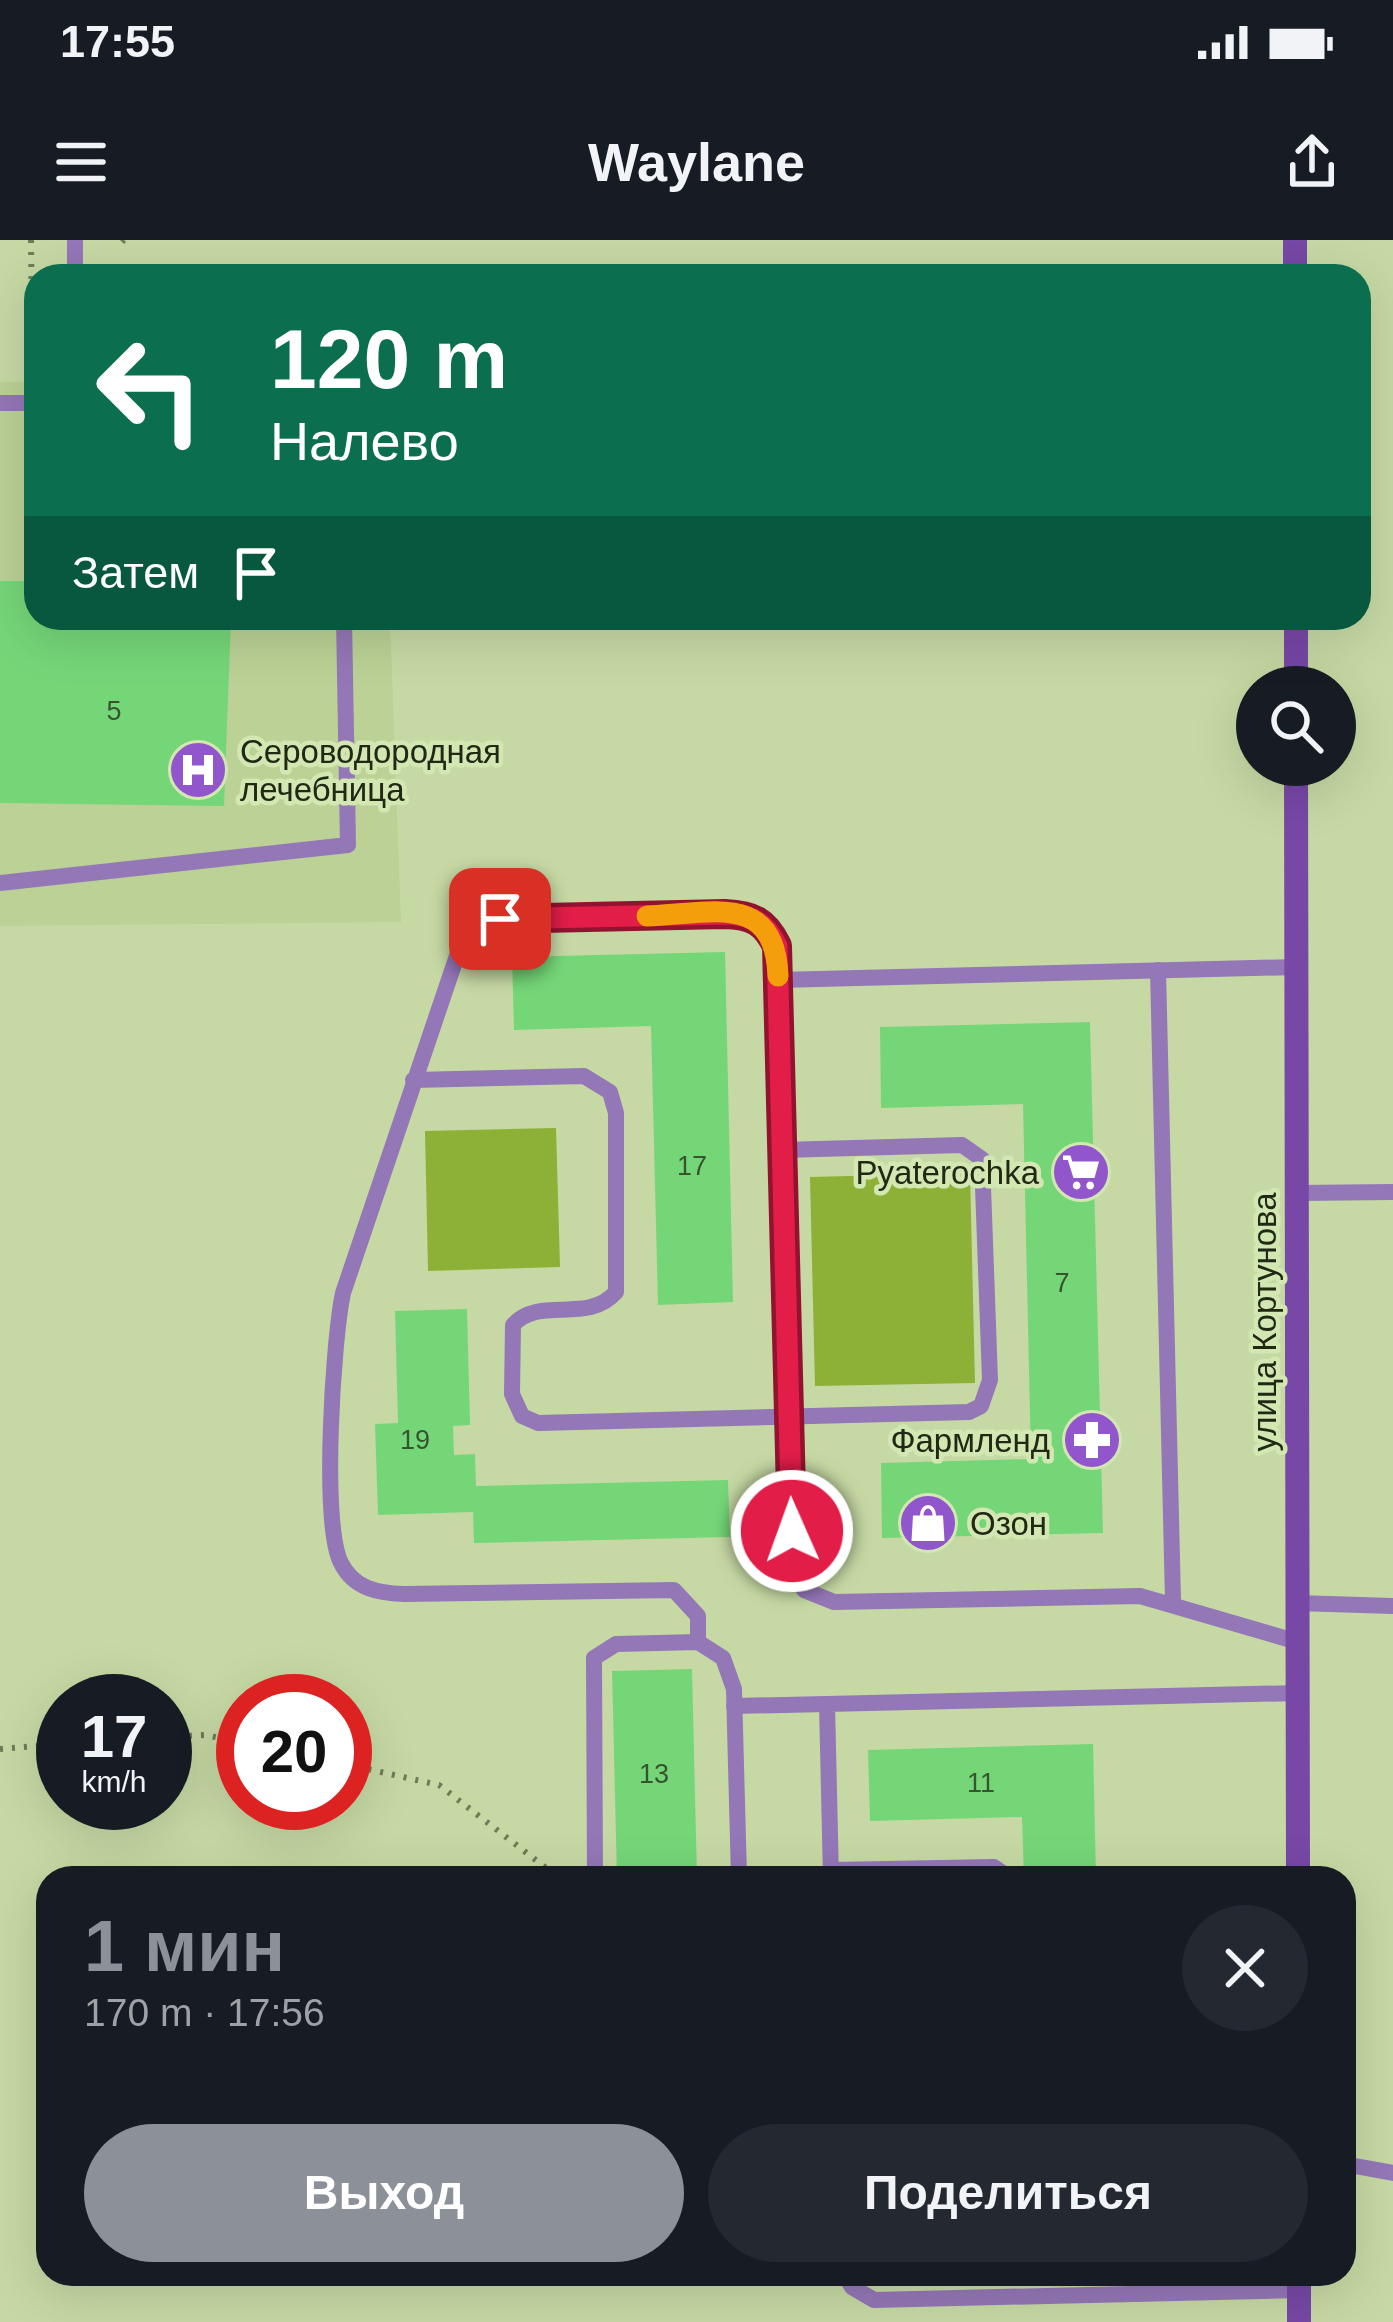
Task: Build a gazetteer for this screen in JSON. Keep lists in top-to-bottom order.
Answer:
{
  "streets": {
    "main road": ["улица Кортунова"]
  },
  "places": {
    "hospital": ["Сероводородная лечебница"],
    "supermarket": ["Pyaterochka"],
    "pharmacy": ["Фармленд"],
    "shop": ["Озон"]
  },
  "house_numbers": [
    "5",
    "17",
    "7",
    "19",
    "13",
    "11"
  ],
  "page": {
    "status": "17:55",
    "header": "Waylane",
    "turn": ["120 m", "Налево"],
    "then": "Затем",
    "speed": "17 km/h",
    "limit": "20",
    "heading": ["1 мин", "170 m · 17:56"],
    "buttons": ["Выход", "Поделиться"]
  }
}
